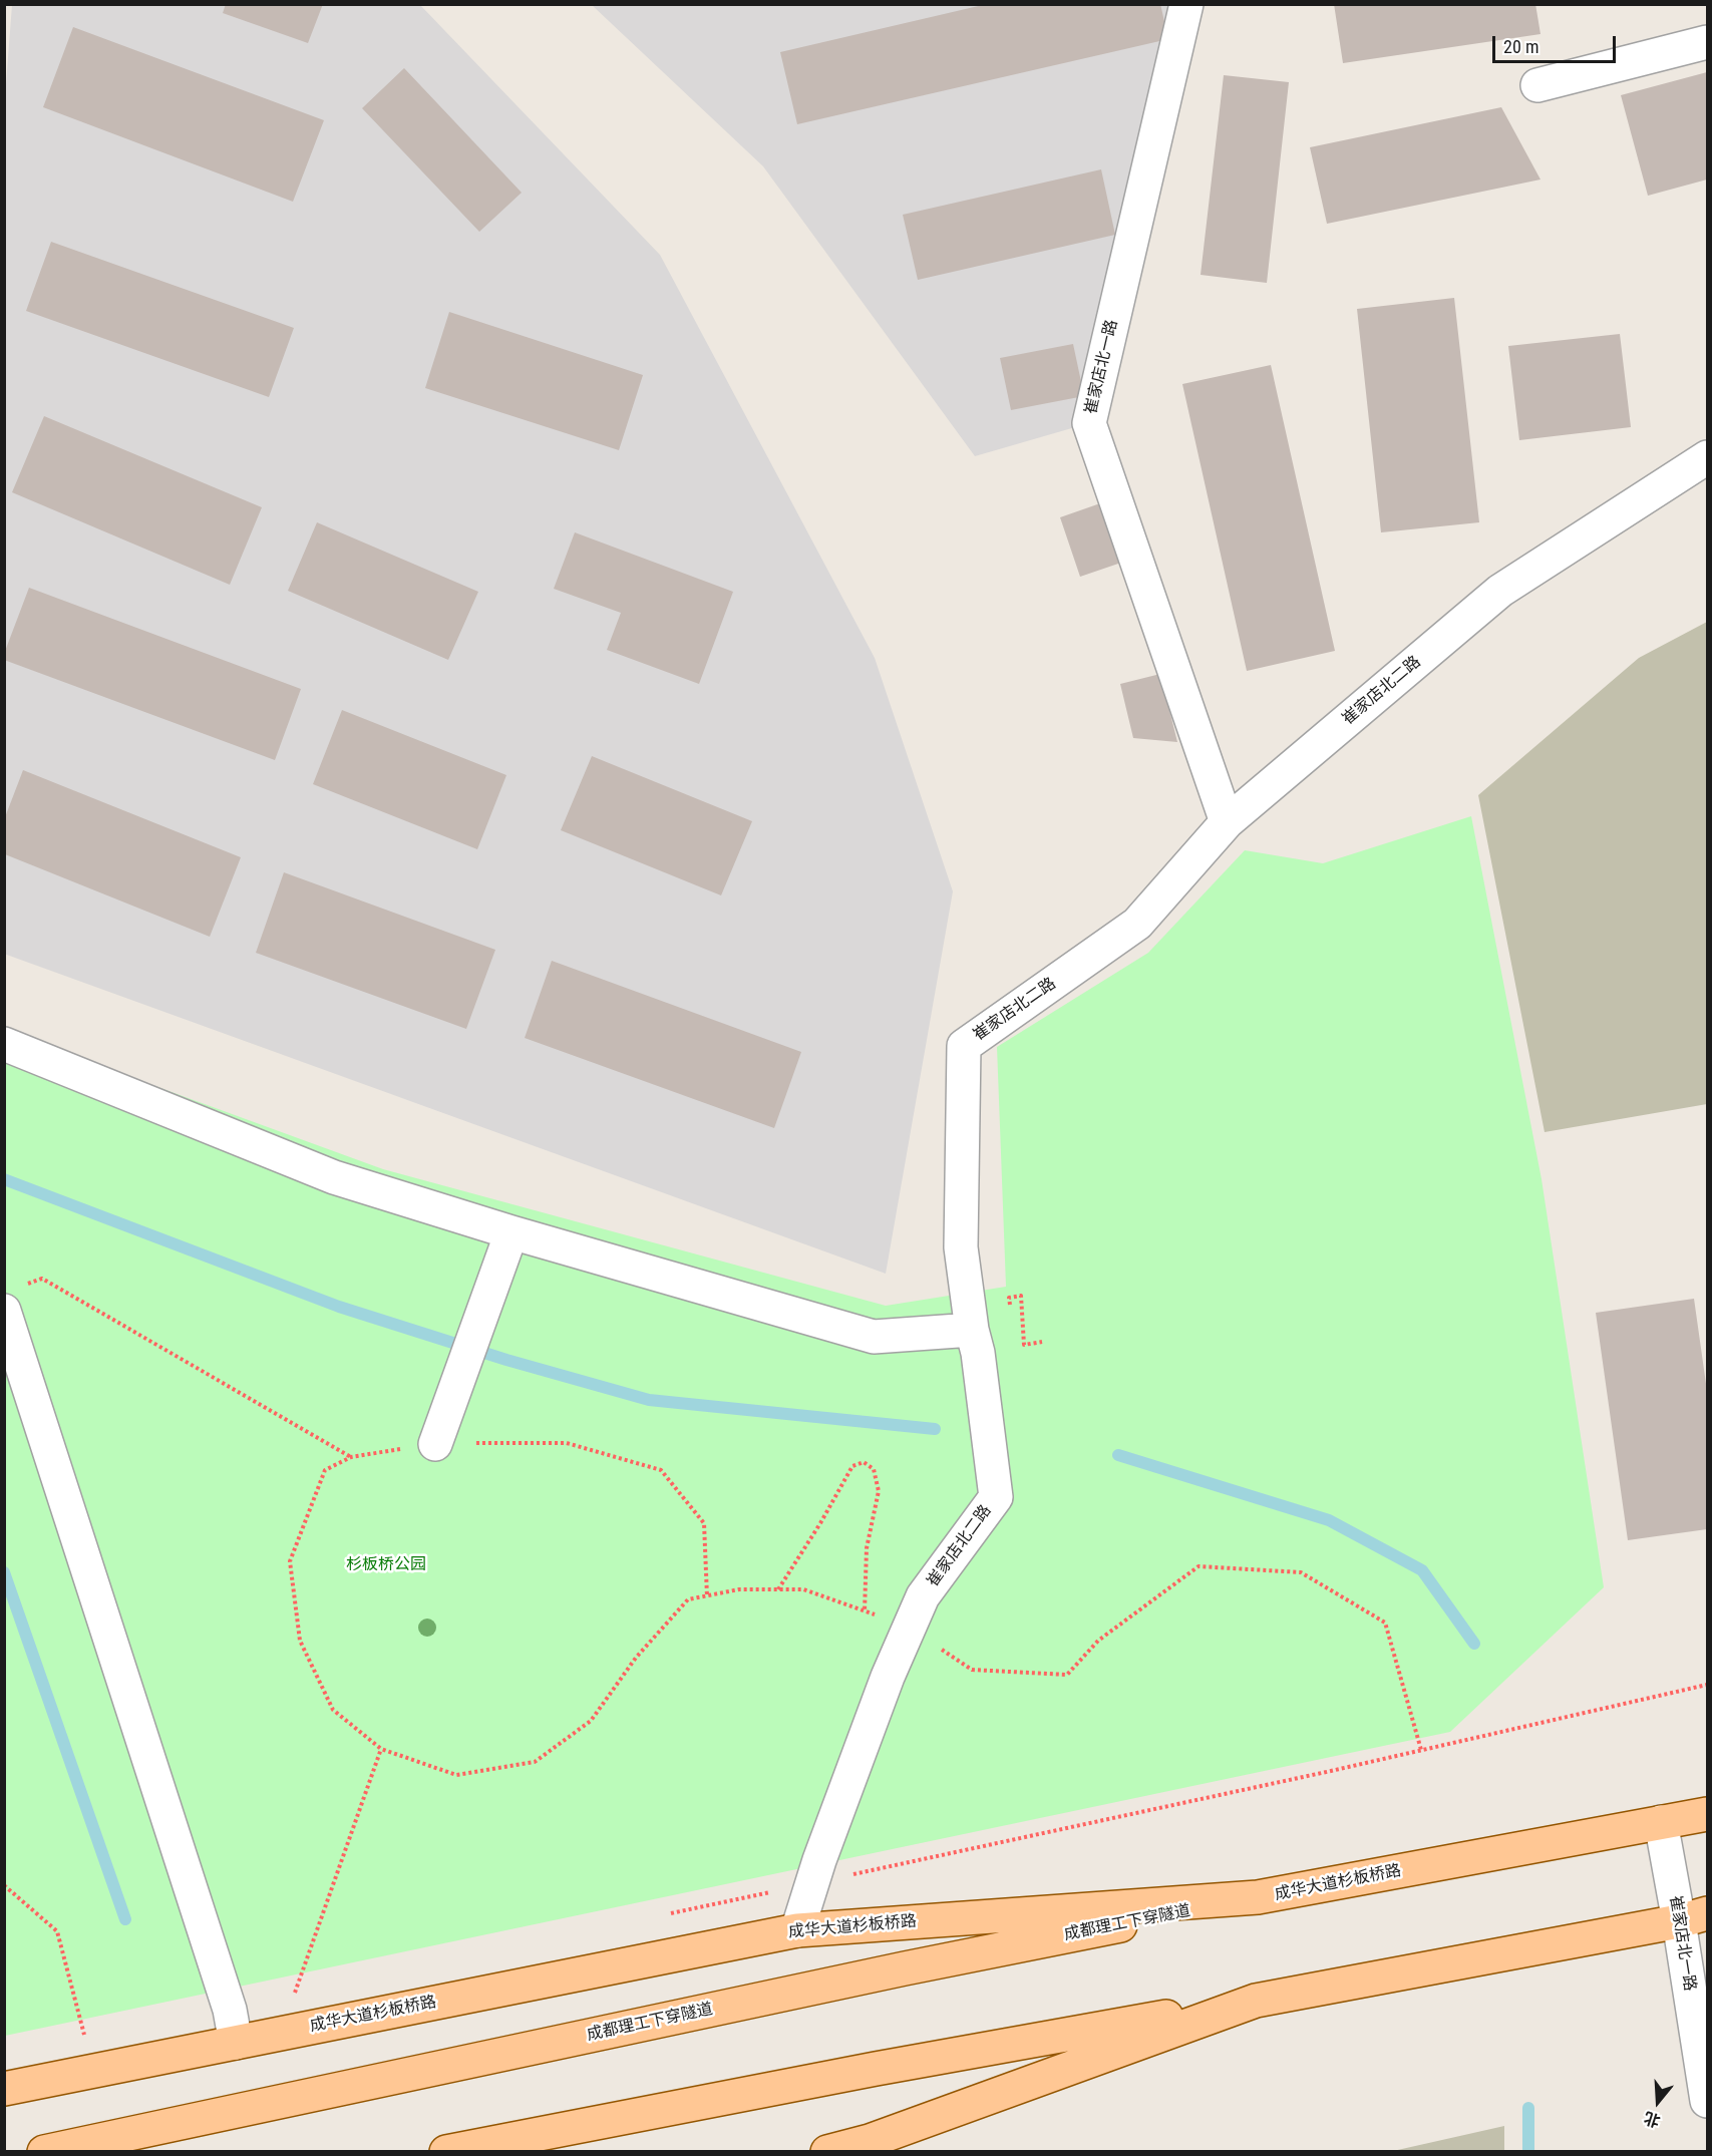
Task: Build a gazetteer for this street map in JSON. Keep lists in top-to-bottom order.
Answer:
{
  "streets": {
    "main road": ["成华大道杉板桥路", "成都理工下穿隧道"],
    "street": ["崔家店北一路", "崔家店北二路"]
  },
  "crossings": [
    ["崔家店北一路", "崔家店北二路"],
    ["崔家店北一路", "成华大道杉板桥路"],
    ["崔家店北二路", "成华大道杉板桥路"],
    ["成华大道杉板桥路", "成都理工下穿隧道"]
  ],
  "parks": ["杉板桥公园"],
  "scale_bar": "20 m",
  "north": "bottom"
}
